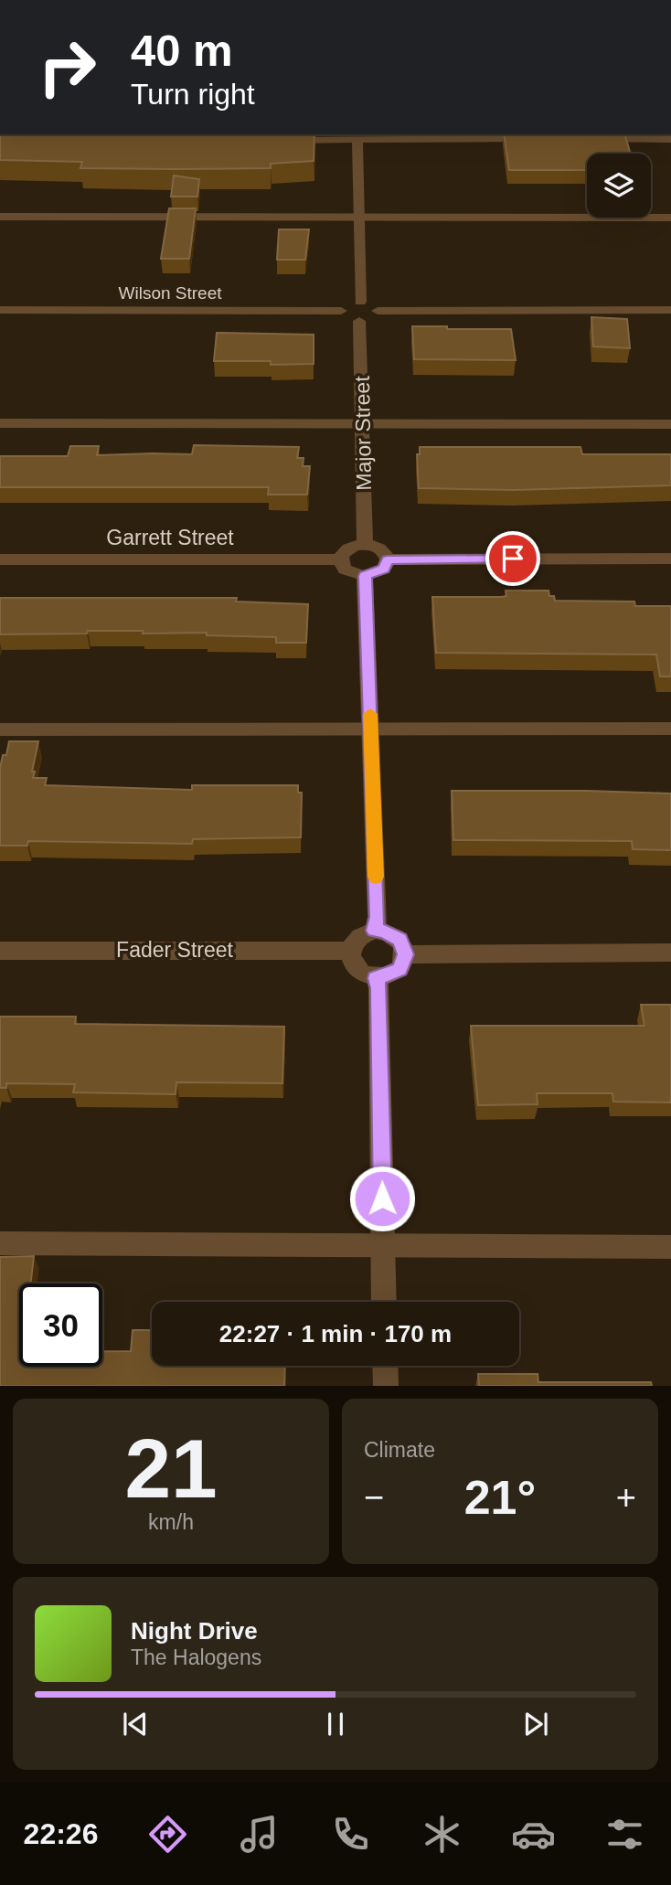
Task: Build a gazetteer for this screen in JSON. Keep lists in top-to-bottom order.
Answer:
{
  "streets": {
    "street": [
      "Wilson Street",
      "Major Street",
      "Garrett Street",
      "Fader Street"
    ]
  },
  "crossings": [
    ["Major Street", "Garrett Street"]
  ],
  "page": {
    "turn": ["40 m", "Turn right"],
    "limit": "30",
    "trip": "22:27 · 1 min · 170 m",
    "tile": [
      ["21", "km/h"],
      "Climate"
    ],
    "heat": ["−", "21°", "+"],
    "song": ["Night Drive", "The Halogens"],
    "tabs": "22:26"
  }
}
